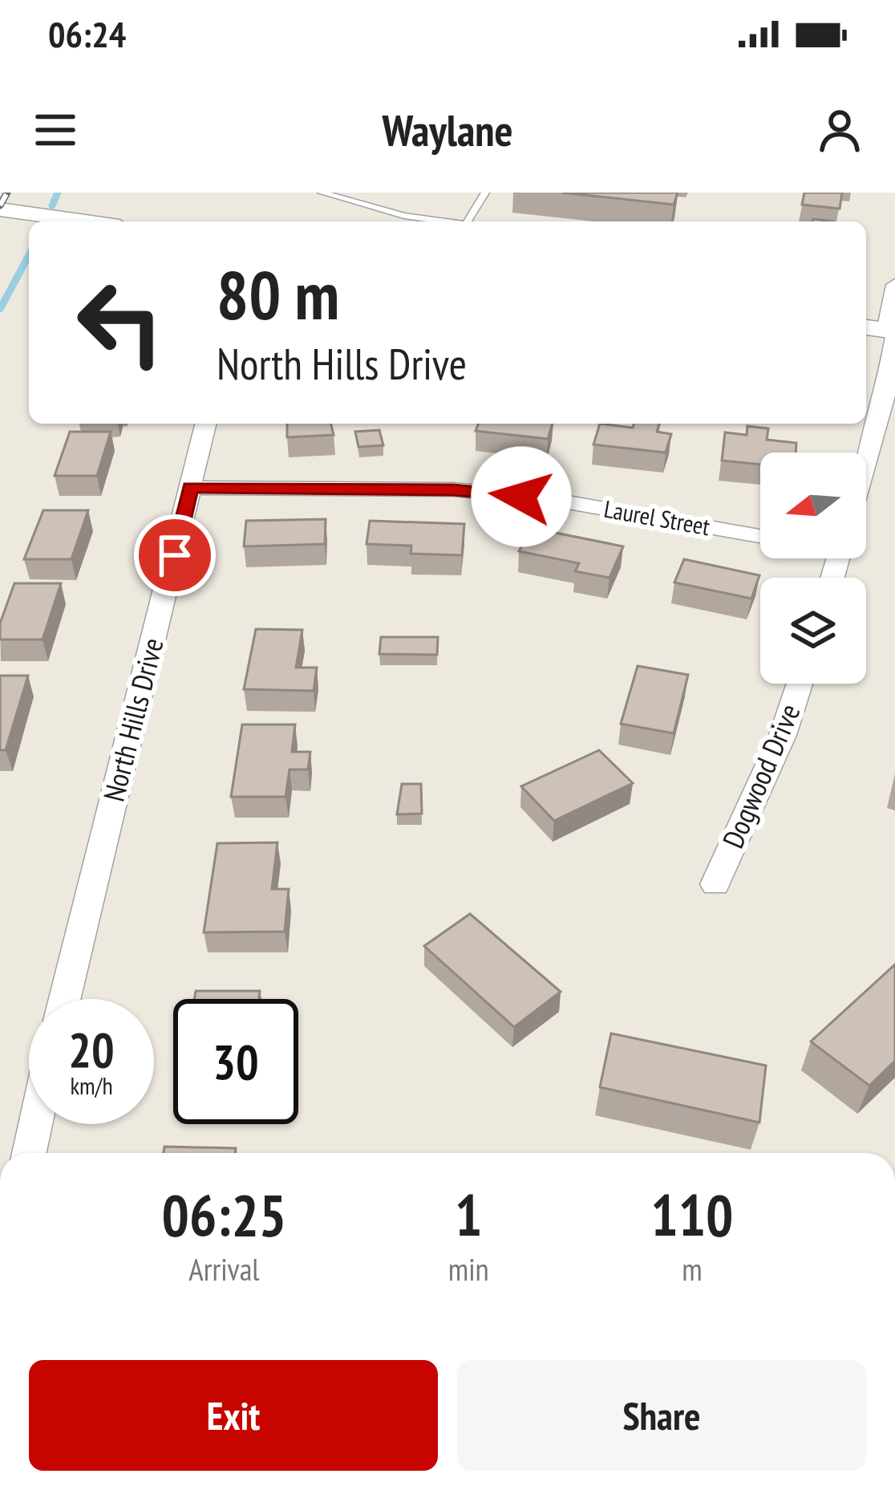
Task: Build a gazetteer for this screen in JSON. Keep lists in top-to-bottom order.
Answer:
{
  "streets": {
    "street": ["Laurel Street", "North Hills Drive", "Dogwood Drive"]
  },
  "crossings": [
    ["Laurel Street", "North Hills Drive"]
  ],
  "north": "left",
  "page": {
    "status": "06:24",
    "header": "Waylane",
    "turn": ["80 m", "North Hills Drive"],
    "speed": "20 km/h",
    "limit": "30",
    "eta": [
      "06:25",
      "Arrival",
      "1",
      "min",
      "110",
      "m"
    ],
    "buttons": ["Exit", "Share"]
  }
}
